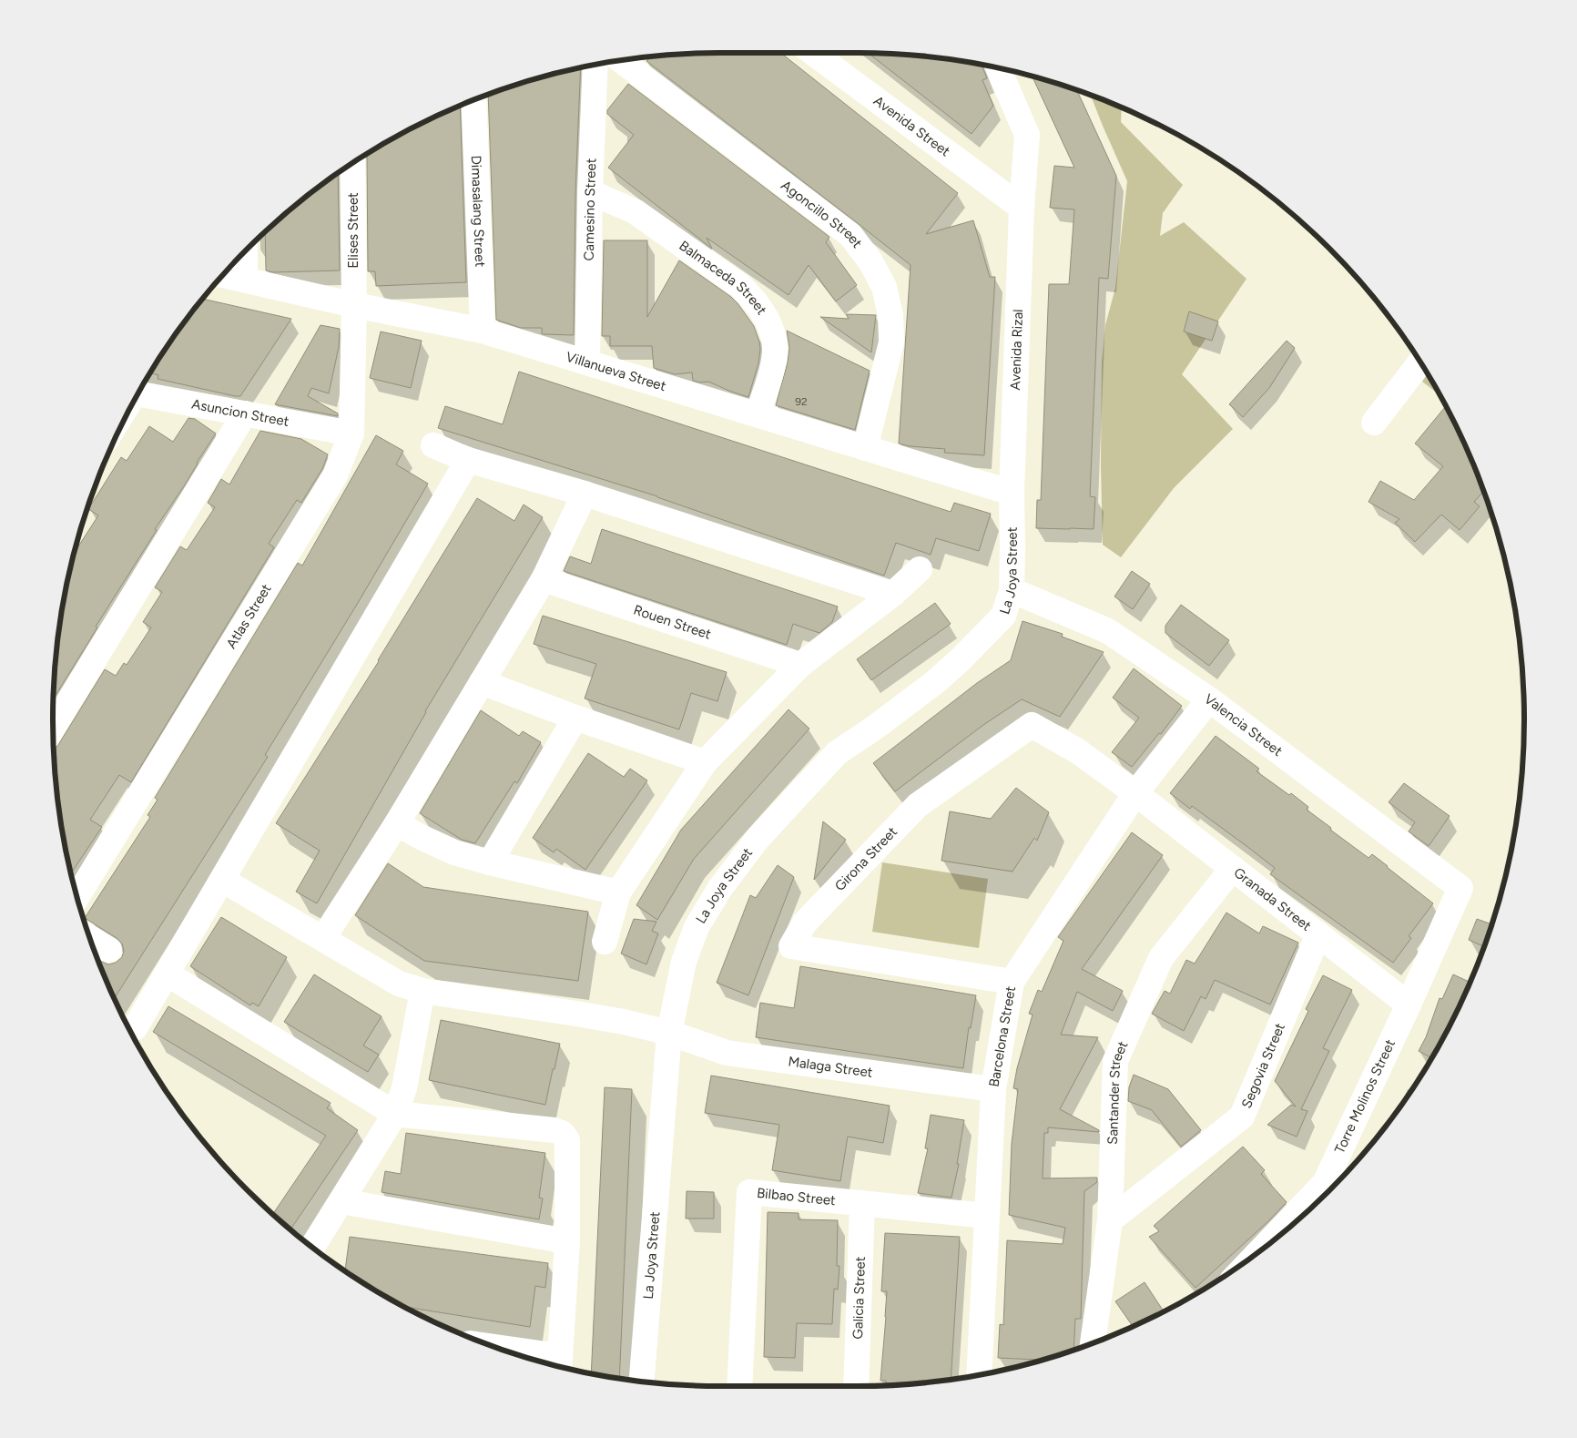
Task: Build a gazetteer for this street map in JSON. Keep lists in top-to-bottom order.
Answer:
{
  "streets": {
    "street": [
      "Avenida Street",
      "Camesino Street",
      "Dimasalang Street",
      "Agoncillo Street",
      "Elises Street",
      "Balmaceda Street",
      "Avenida Rizal",
      "Villanueva Street",
      "Asuncion Street",
      "La Joya Street",
      "Atlas Street",
      "Rouen Street",
      "Valencia Street",
      "Girona Street",
      "Granada Street",
      "Barcelona Street",
      "Segovia Street",
      "Malaga Street",
      "Santander Street",
      "Torre Molinos Street",
      "Bilbao Street",
      "Galicia Street"
    ]
  },
  "crossings": [
    ["Avenida Street", "Avenida Rizal"],
    ["Camesino Street", "Balmaceda Street"],
    ["Camesino Street", "Villanueva Street"],
    ["Dimasalang Street", "Villanueva Street"],
    ["Agoncillo Street", "Villanueva Street"],
    ["Elises Street", "Villanueva Street"],
    ["Elises Street", "Atlas Street"],
    ["Balmaceda Street", "Villanueva Street"],
    ["Avenida Rizal", "Villanueva Street"],
    ["Avenida Rizal", "La Joya Street"],
    ["Villanueva Street", "La Joya Street"],
    ["Villanueva Street", "Atlas Street"],
    ["Asuncion Street", "Atlas Street"],
    ["La Joya Street", "Valencia Street"],
    ["La Joya Street", "Malaga Street"],
    ["Valencia Street", "Barcelona Street"],
    ["Valencia Street", "Torre Molinos Street"],
    ["Girona Street", "Granada Street"],
    ["Girona Street", "Barcelona Street"],
    ["Granada Street", "Barcelona Street"],
    ["Granada Street", "Segovia Street"],
    ["Granada Street", "Santander Street"],
    ["Granada Street", "Torre Molinos Street"],
    ["Barcelona Street", "Malaga Street"],
    ["Barcelona Street", "Bilbao Street"],
    ["Segovia Street", "Santander Street"],
    ["Bilbao Street", "Galicia Street"]
  ],
  "house_numbers": ["92"]
}
